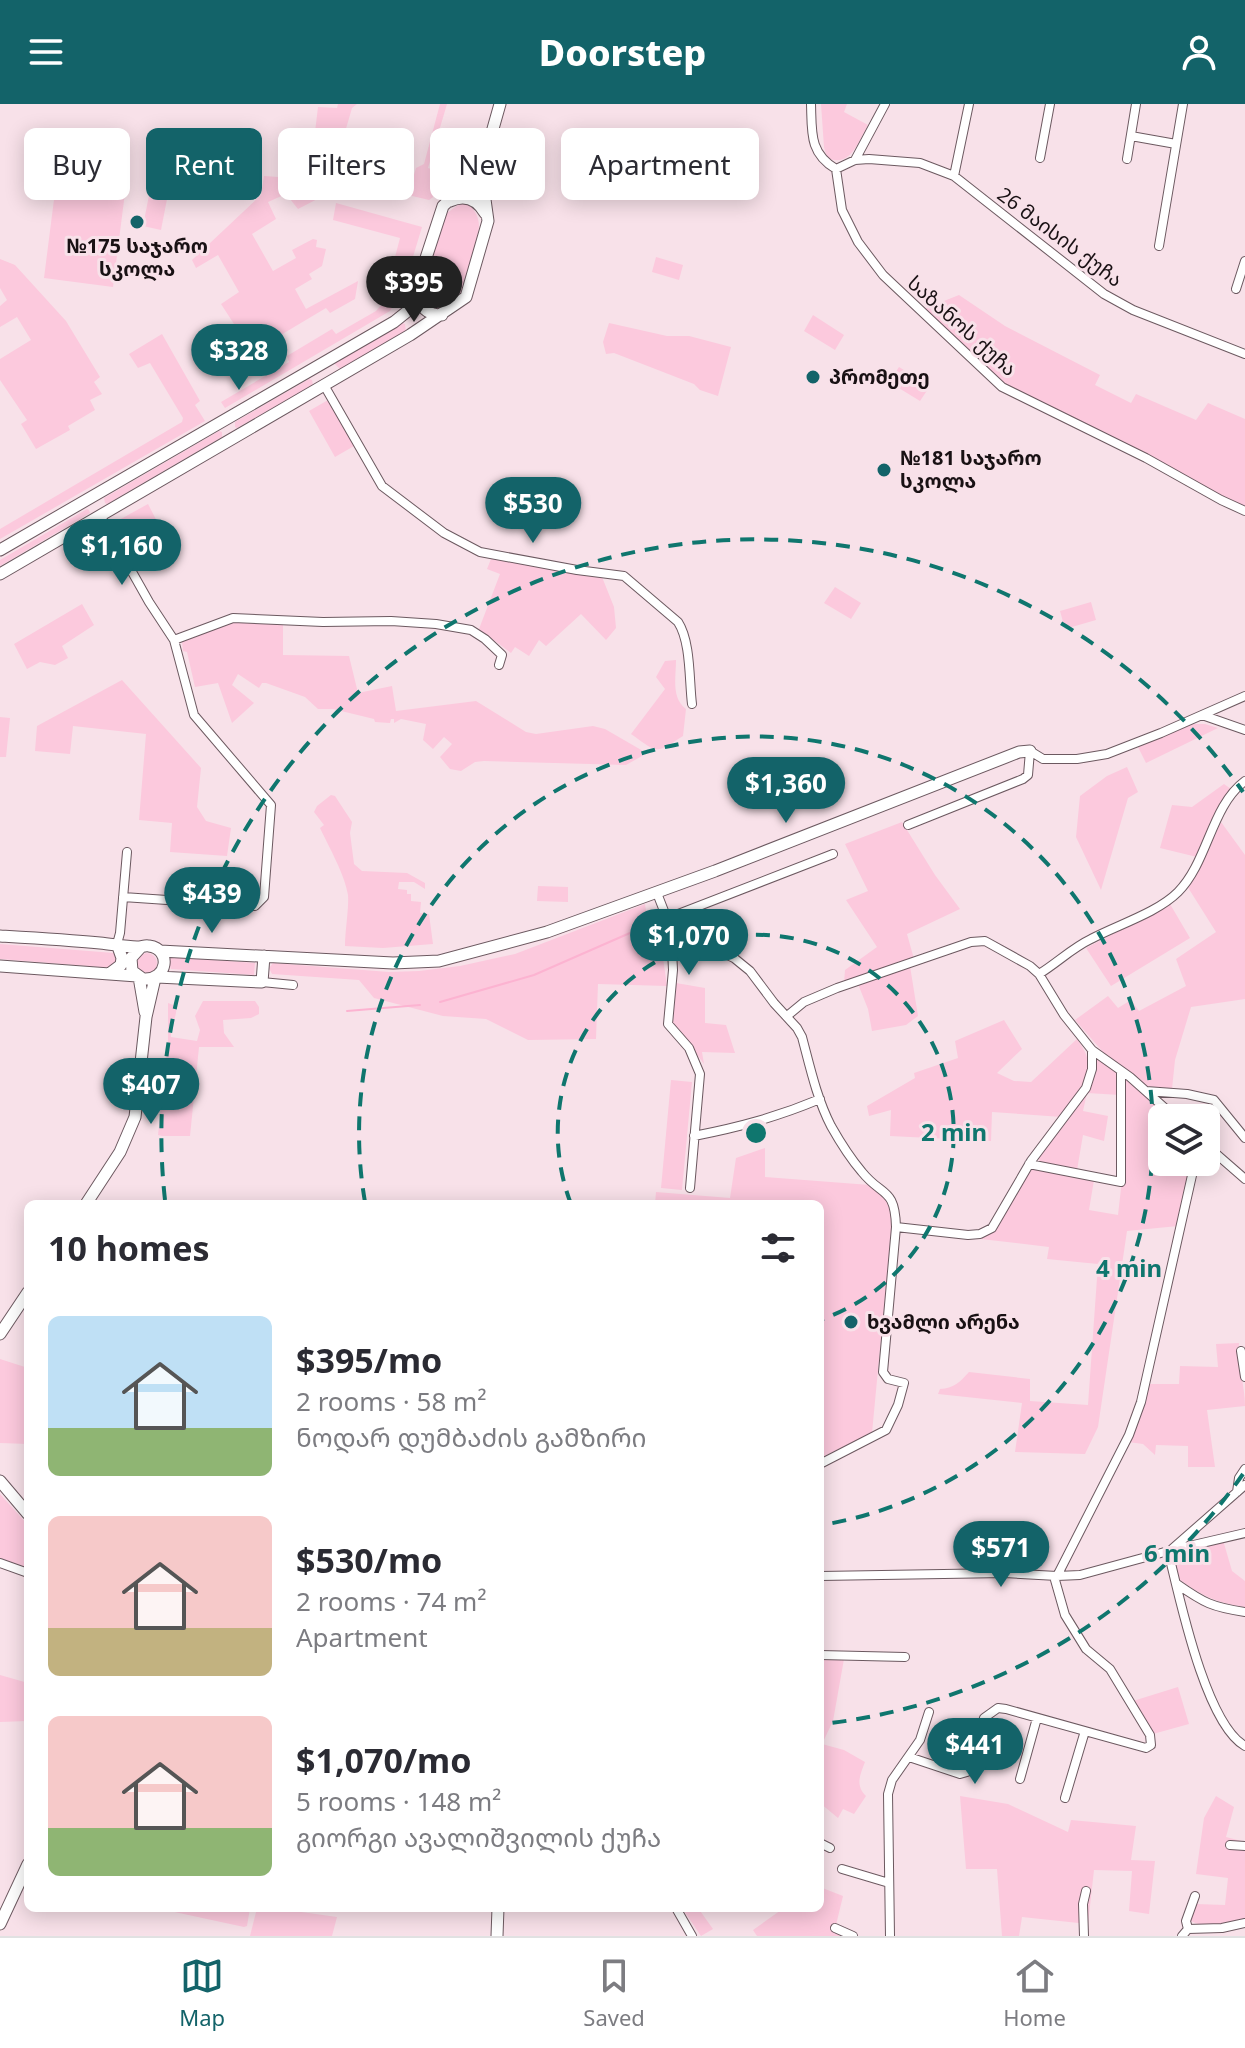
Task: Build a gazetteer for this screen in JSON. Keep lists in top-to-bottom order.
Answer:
{
  "streets": {
    "street": ["26 მაისის ქუჩა", "საზანოს ქუჩა"]
  },
  "places": [
    "№175 საჯარო სკოლა",
    "პრომეთე",
    "№181 საჯარო სკოლა",
    "ხვამლი არენა"
  ],
  "page": {
    "header": "Doorstep",
    "chip": [
      "Buy",
      "Rent",
      "Filters",
      "New",
      "Apartment"
    ],
    "price": [
      "$395",
      "$328",
      "$530",
      "$1,160",
      "$1,360",
      "$439",
      "$1,070",
      "$407",
      "$571",
      "$441"
    ],
    "heading": "10 homes",
    "list": [
      {
        "name": "$395/mo",
        "note": "2 rooms · 58 m² · ნოდარ დუმბაძის გამზირი"
      },
      {
        "name": "$530/mo",
        "note": "2 rooms · 74 m² · Apartment"
      },
      {
        "name": "$1,070/mo",
        "note": "5 rooms · 148 m² · გიორგი ავალიშვილის ქუჩა"
      }
    ],
    "tabs": ["Map", "Saved", "Home"]
  },
  "rings": ["2 min", "4 min", "6 min"]
}
